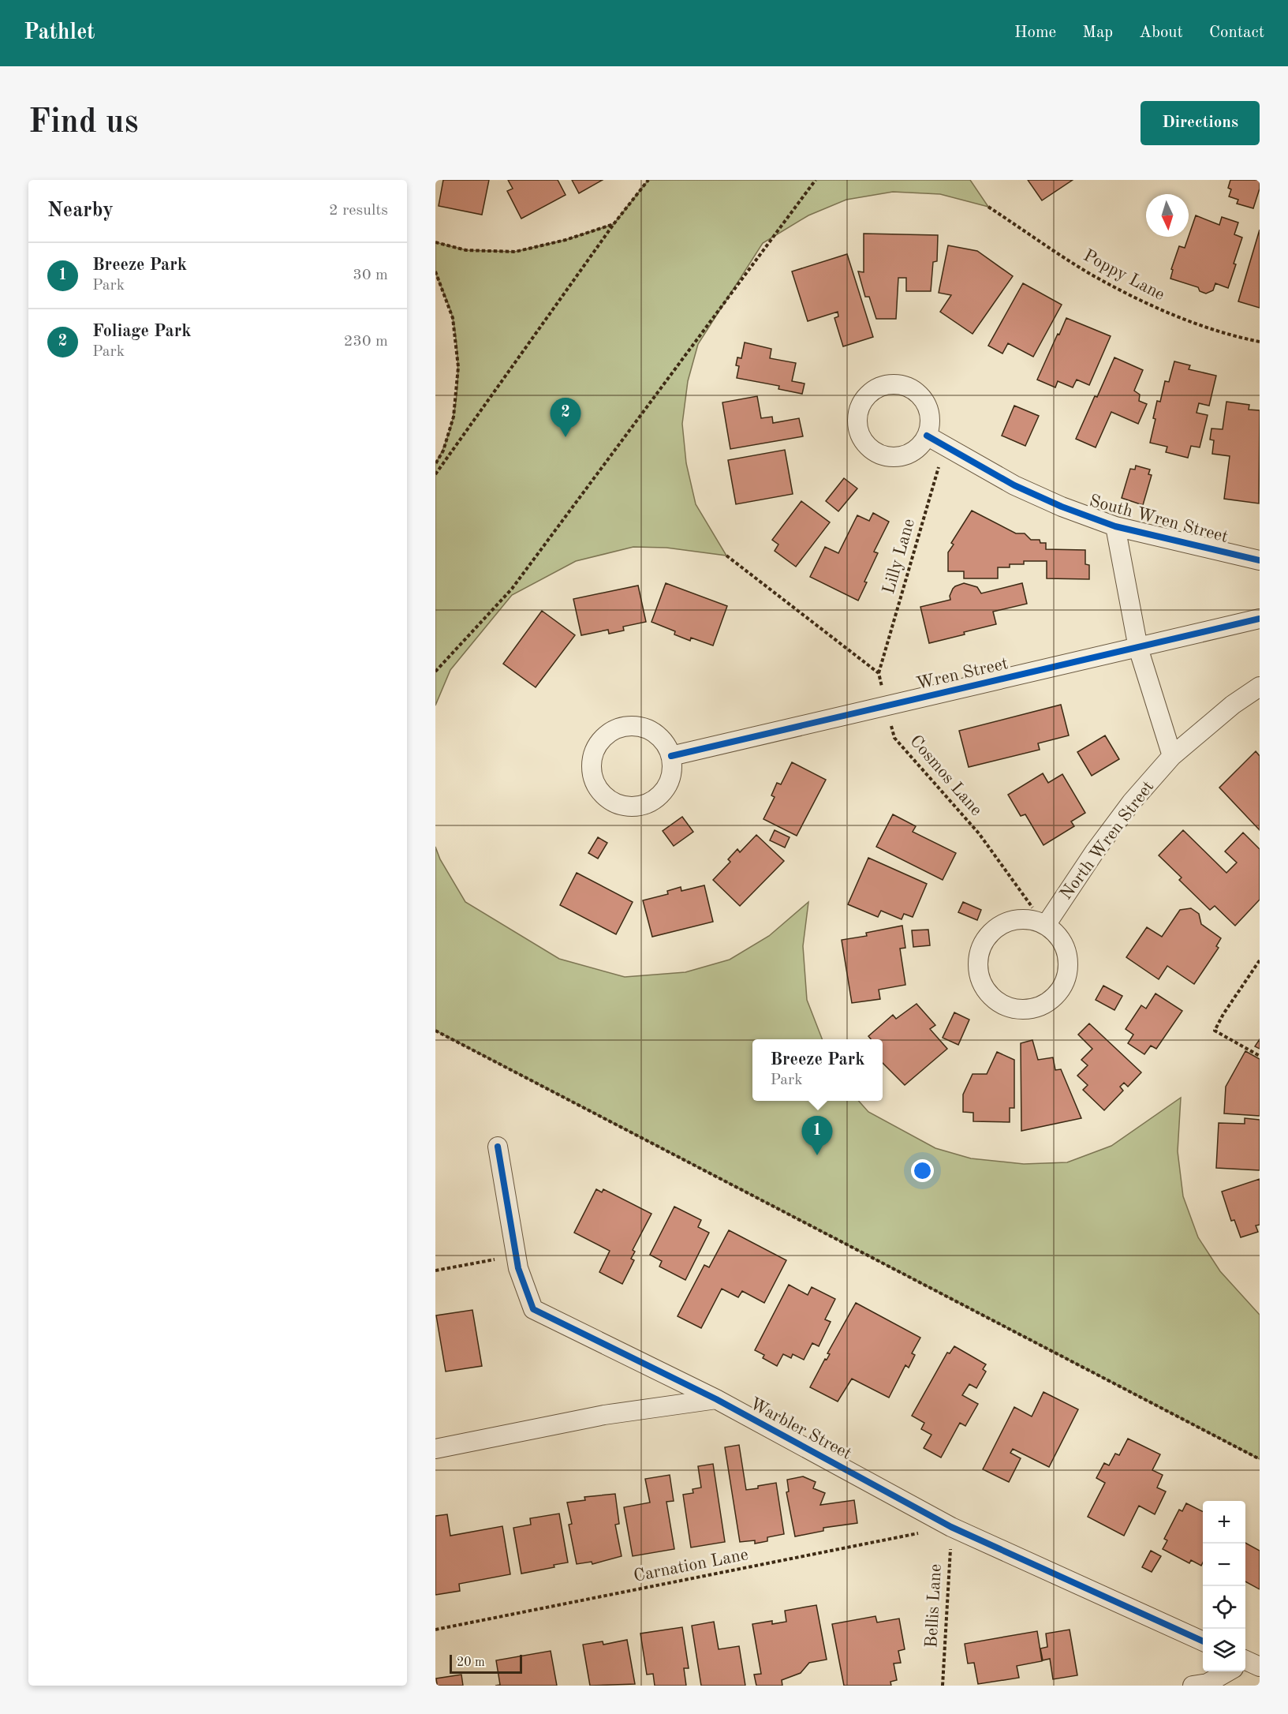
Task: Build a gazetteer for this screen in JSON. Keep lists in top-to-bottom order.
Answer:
{
  "streets": {
    "street": [
      "South Wren Street",
      "Wren Street",
      "North Wren Street",
      "Warbler Street"
    ],
    "path": [
      "Poppy Lane",
      "Lilly Lane",
      "Cosmos Lane",
      "Carnation Lane",
      "Bellis Lane"
    ]
  },
  "crossings": [
    ["South Wren Street", "Lilly Lane"],
    ["Lilly Lane", "Cosmos Lane"],
    ["Wren Street", "Cosmos Lane"],
    ["Cosmos Lane", "North Wren Street"],
    ["Warbler Street", "Carnation Lane"],
    ["Warbler Street", "Bellis Lane"],
    ["Carnation Lane", "Bellis Lane"]
  ],
  "scale_bar": "20 m",
  "north": "bottom",
  "page": {
    "header": "Pathlet",
    "nav": [
      "Home",
      "Map",
      "About",
      "Contact"
    ],
    "buttons": "Directions",
    "title": "Find us",
    "heading": ["Nearby", "2 results"],
    "list": [
      {
        "mark": "1",
        "name": "Breeze Park",
        "note": "Park",
        "value": "30 m"
      },
      {
        "mark": "2",
        "name": "Foliage Park",
        "note": "Park",
        "value": "230 m"
      }
    ],
    "pins": ["2", "1"],
    "popup": ["Breeze Park", "Park"],
    "map_buttons": ["+", "−"],
    "scale": "20 m"
  }
}
